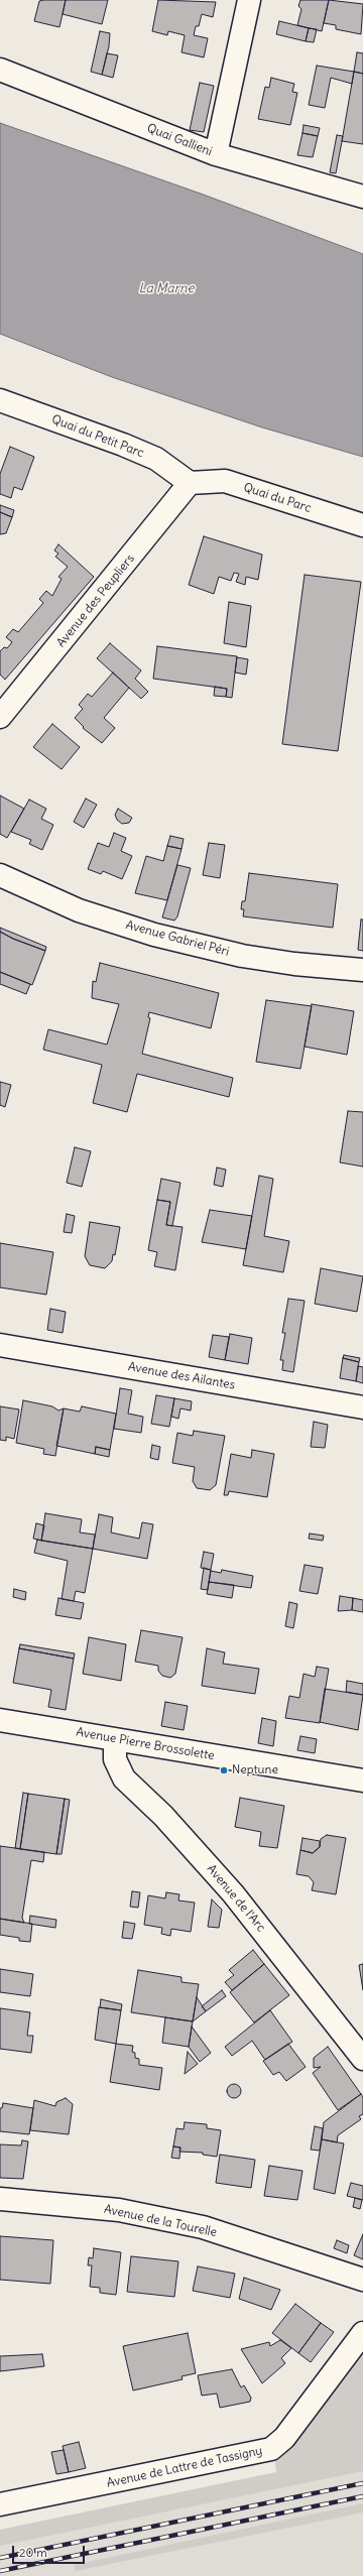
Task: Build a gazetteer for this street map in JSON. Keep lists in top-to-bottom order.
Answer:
{
  "streets": {
    "street": [
      "Quai Gallieni",
      "Quai du Petit Parc",
      "Quai du Parc",
      "Avenue des Peupliers",
      "Avenue Gabriel Péri",
      "Avenue des Ailantes",
      "Avenue Pierre Brossolette",
      "Avenue de l'Arc",
      "Avenue de la Tourelle",
      "Avenue de Lattre de Tassigny"
    ]
  },
  "crossings": [
    ["Quai du Petit Parc", "Quai du Parc"],
    ["Quai du Petit Parc", "Avenue des Peupliers"],
    ["Quai du Parc", "Avenue des Peupliers"],
    ["Avenue Pierre Brossolette", "Avenue de l'Arc"]
  ],
  "water": ["La Marne"],
  "places": ["Neptune"],
  "scale_bar": "20 m"
}
